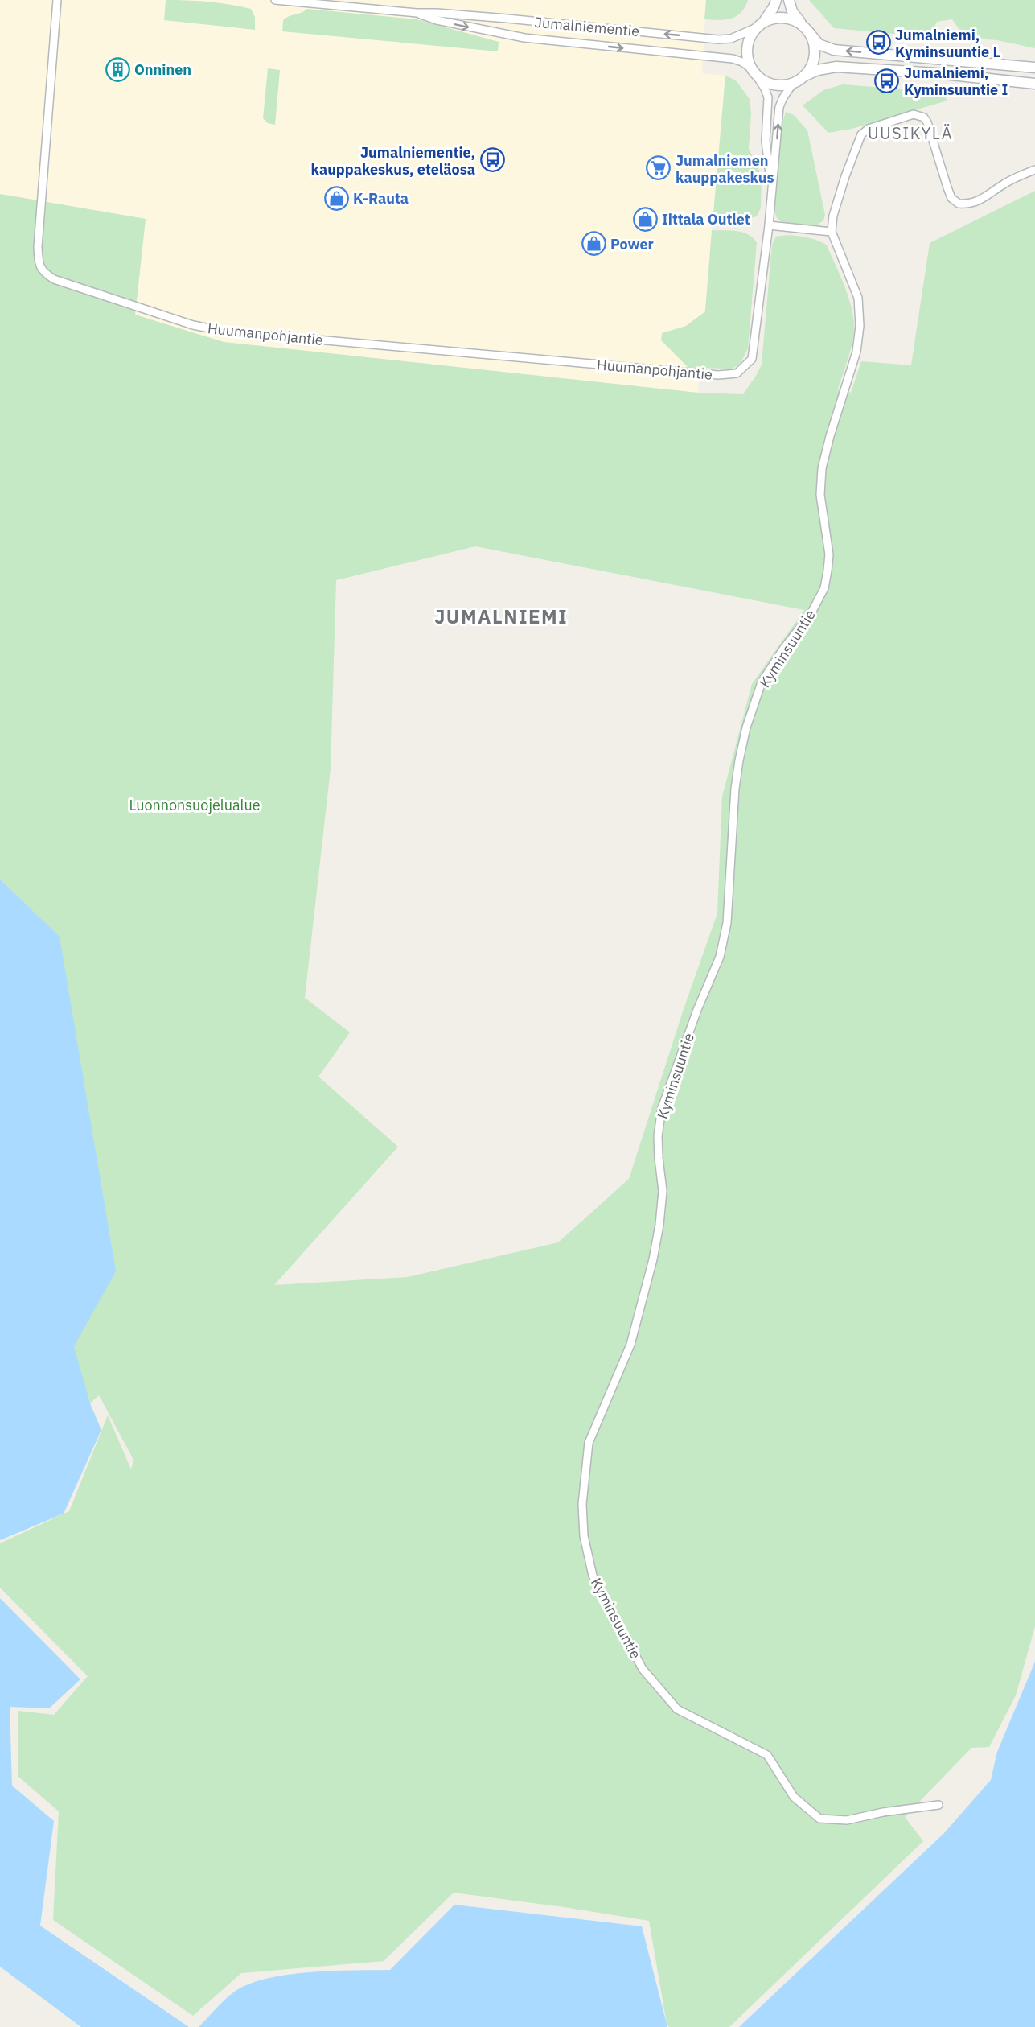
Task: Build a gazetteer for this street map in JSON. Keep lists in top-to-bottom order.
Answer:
{
  "streets": {
    "street": ["Jumalniementie", "Huumanpohjantie", "Kyminsuuntie"]
  },
  "districts": ["UUSIKYLÄ", "JUMALNIEMI"],
  "parks": ["Luonnonsuojelualue"],
  "places": {
    "bus stop": ["Jumalniemi, Kyminsuuntie L", "Jumalniemi, Kyminsuuntie I", "Jumalniementie, kauppakeskus, eteläosa"],
    "building": ["Onninen"],
    "supermarket": ["Jumalniemen kauppakeskus"],
    "shop": ["K-Rauta", "Iittala Outlet", "Power"]
  }
}
